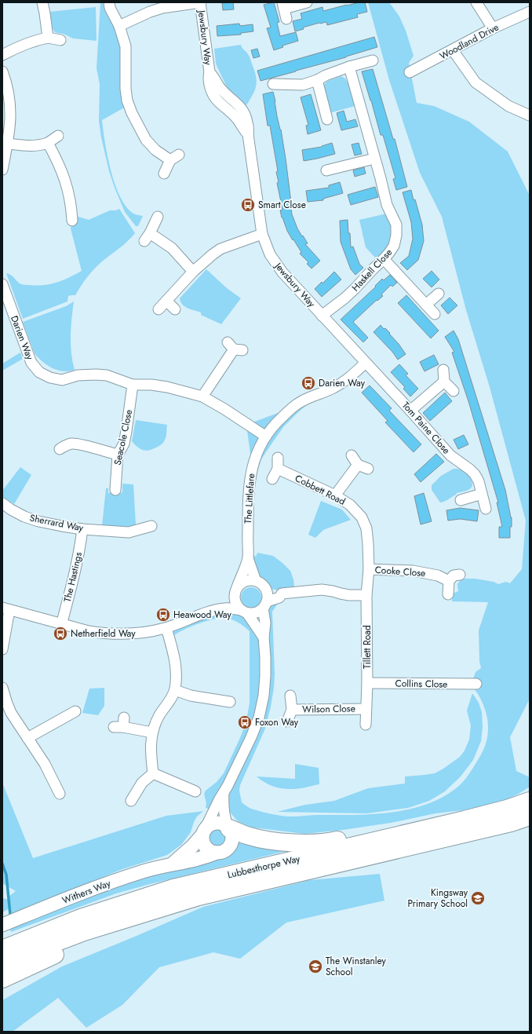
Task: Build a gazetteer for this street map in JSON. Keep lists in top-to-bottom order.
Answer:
{
  "streets": {
    "highway": ["Lubbesthorpe Way"],
    "street": [
      "Jewsbury Way",
      "Woodland Drive",
      "Haskell Close",
      "Darien Way",
      "Tom Paine Close",
      "Seacole Close",
      "Cobbett Road",
      "The Littlefare",
      "Sherrard Way",
      "Cooke Close",
      "The Hastings",
      "Tillett Road",
      "Collins Close",
      "Wilson Close",
      "Withers Way"
    ]
  },
  "crossings": [
    ["Jewsbury Way", "Haskell Close"],
    ["Jewsbury Way", "Tom Paine Close"],
    ["Jewsbury Way", "The Littlefare"],
    ["Darien Way", "Seacole Close"],
    ["Darien Way", "The Littlefare"],
    ["Tom Paine Close", "The Littlefare"],
    ["Cobbett Road", "Cooke Close"],
    ["Cobbett Road", "Tillett Road"],
    ["The Littlefare", "Withers Way"],
    ["Sherrard Way", "The Hastings"],
    ["Cooke Close", "Tillett Road"],
    ["Tillett Road", "Collins Close"],
    ["Tillett Road", "Wilson Close"]
  ],
  "places": {
    "bus stop": [
      "Smart Close",
      "Darien Way",
      "Heawood Way",
      "Netherfield Way",
      "Foxon Way"
    ],
    "school or university": ["Kingsway Primary School", "The Winstanley School"]
  }
}
